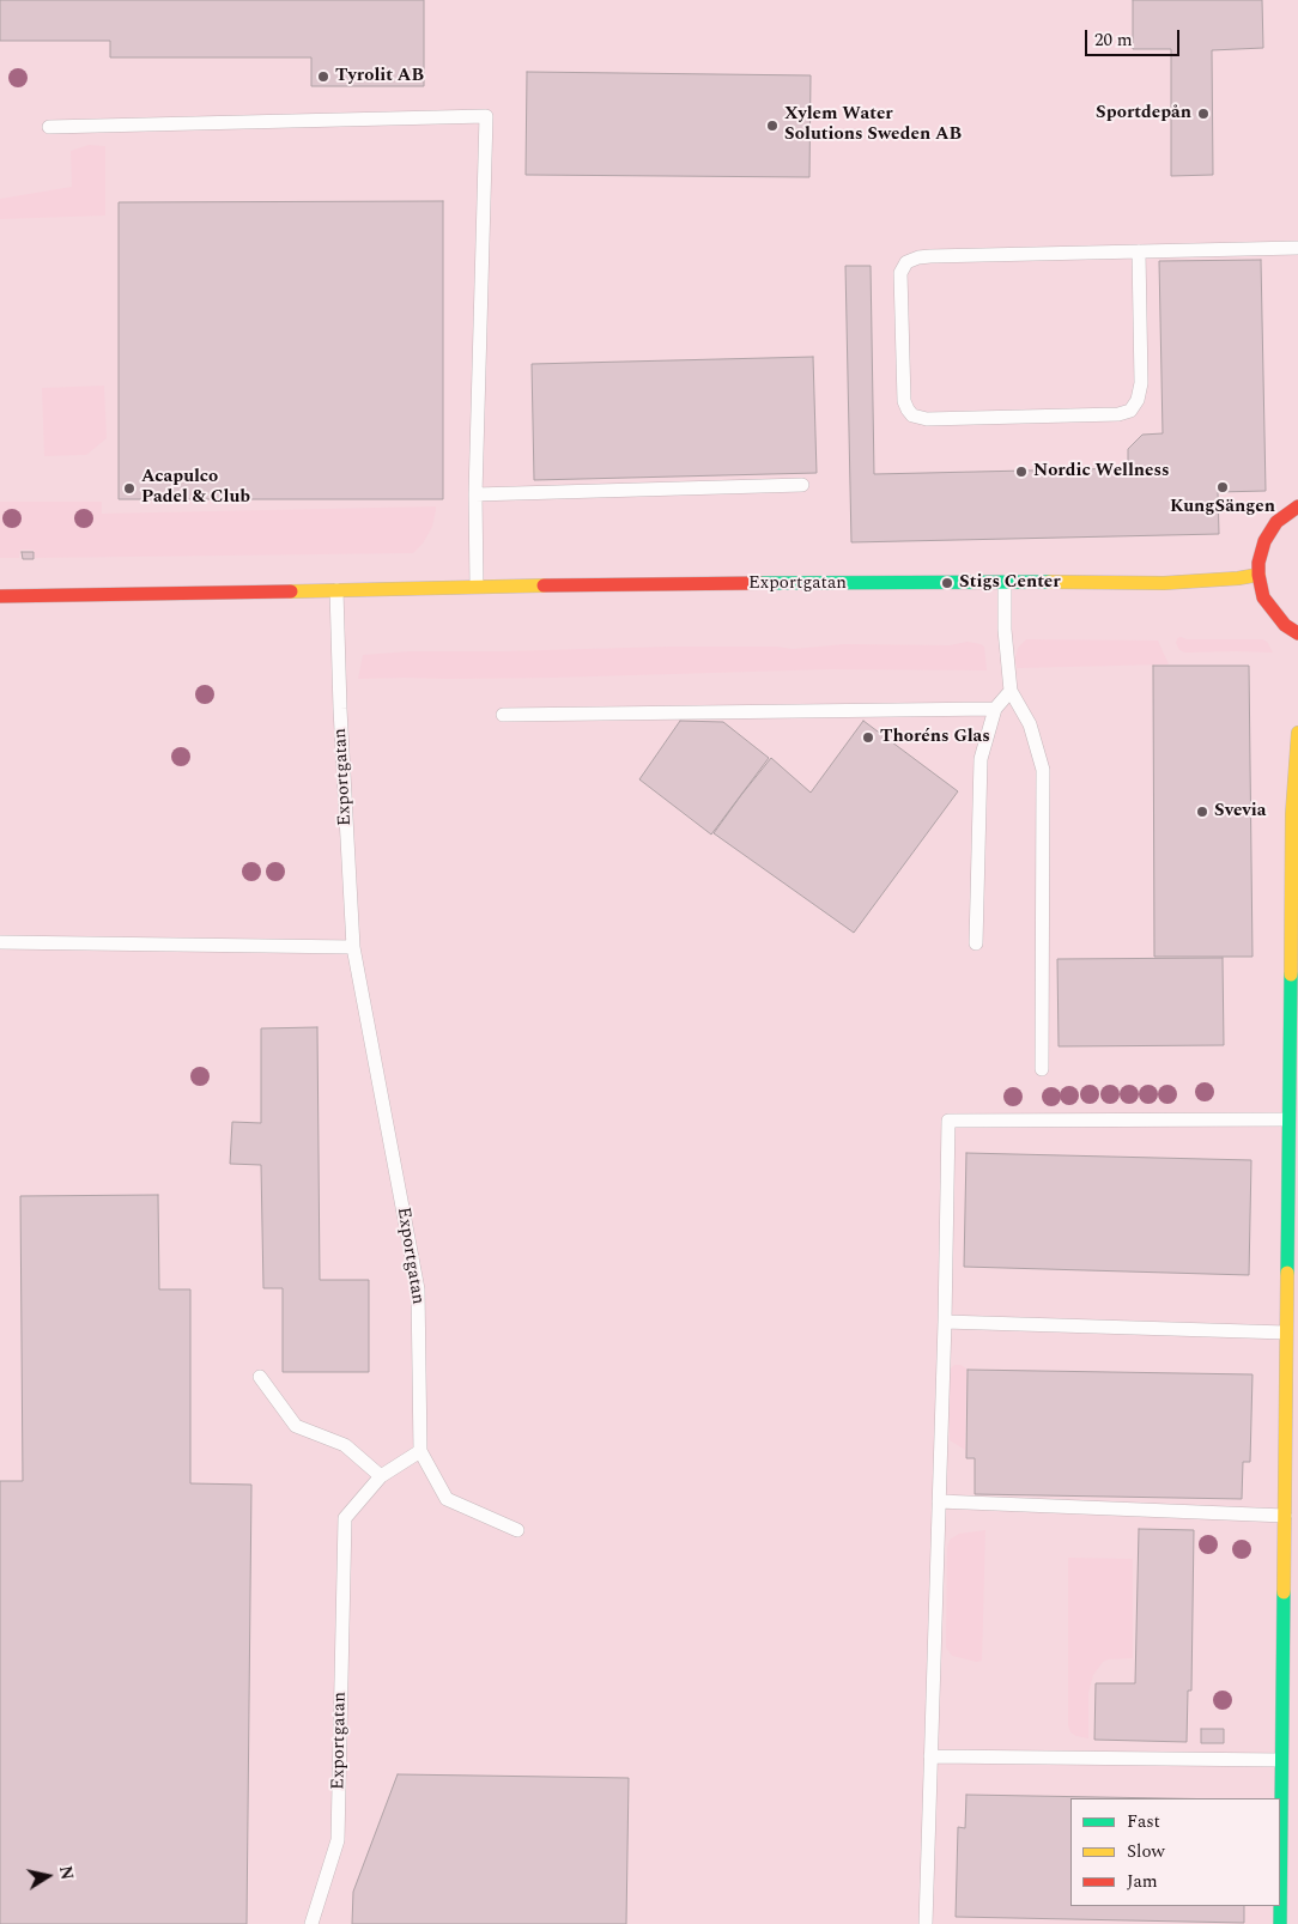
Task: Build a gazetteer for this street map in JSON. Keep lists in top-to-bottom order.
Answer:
{
  "streets": {
    "street": ["Exportgatan"]
  },
  "places": [
    "Tyrolit AB",
    "Sportdepån",
    "Xylem Water Solutions Sweden AB",
    "Nordic Wellness",
    "KungSängen",
    "Acapulco Padel & Club",
    "Stigs Center",
    "Thoréns Glas",
    "Svevia"
  ],
  "legend": ["Fast", "Slow", "Jam"],
  "scale_bar": "20 m",
  "north": "right"
}
